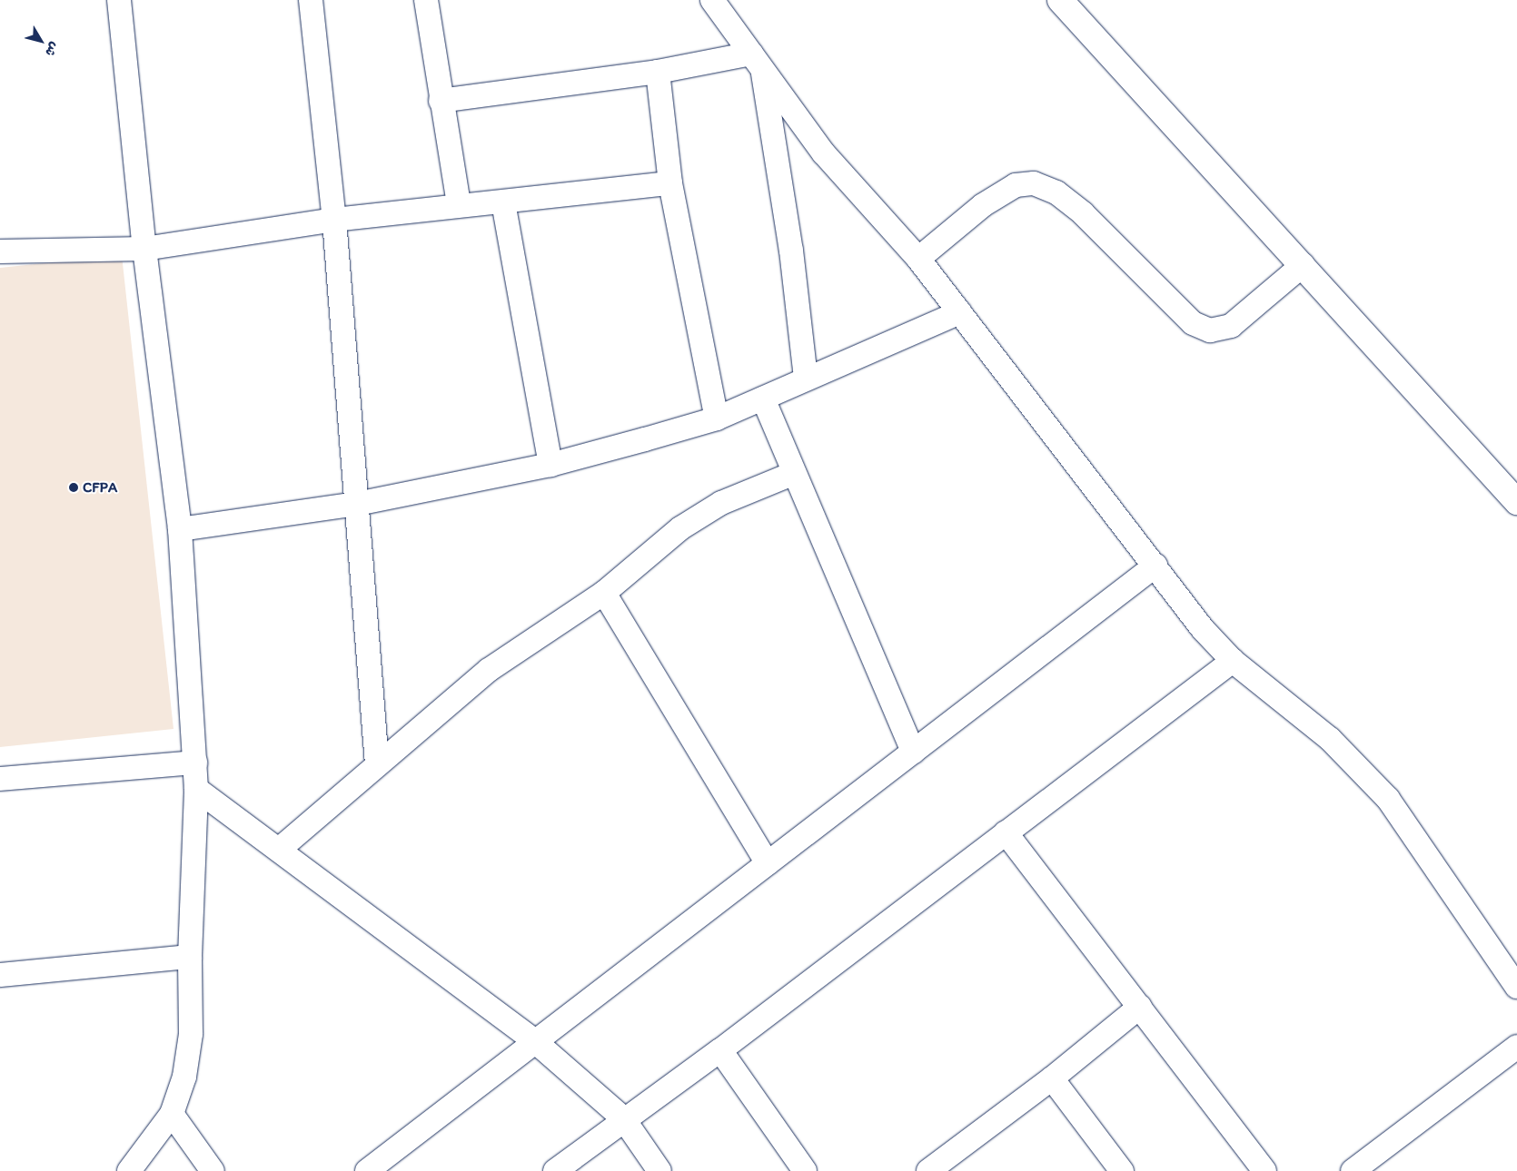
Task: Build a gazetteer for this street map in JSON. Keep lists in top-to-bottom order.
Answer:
{
  "places": ["CFPA"],
  "north": "bottom right"
}
